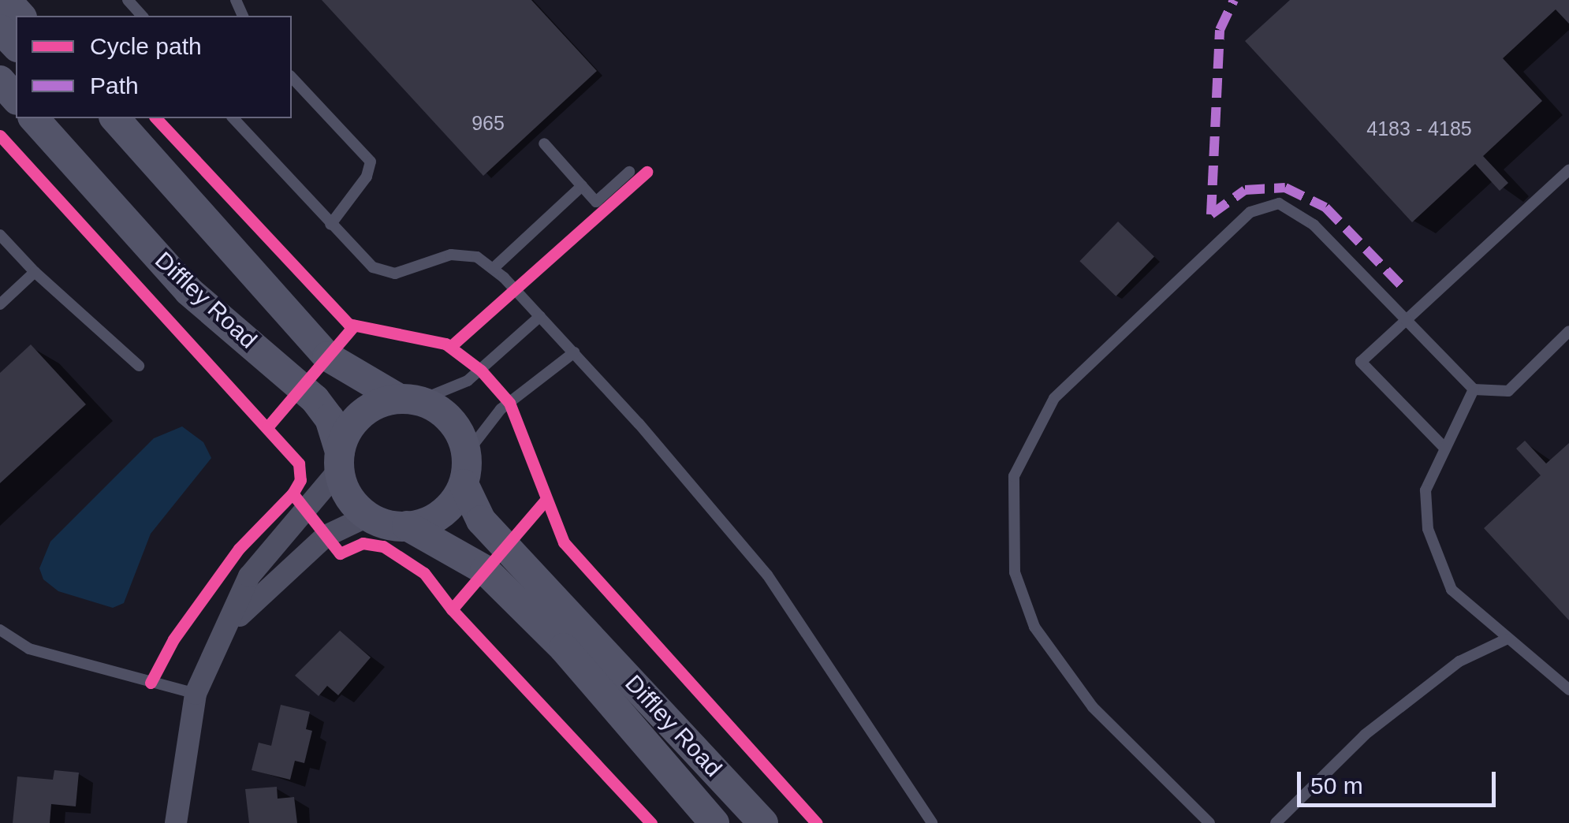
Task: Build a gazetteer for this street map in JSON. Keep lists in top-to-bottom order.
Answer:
{
  "streets": {
    "main road": ["Diffley Road"]
  },
  "house_numbers": ["965", "4183 - 4185"],
  "legend": ["Cycle path", "Path"],
  "scale_bar": "50 m"
}
